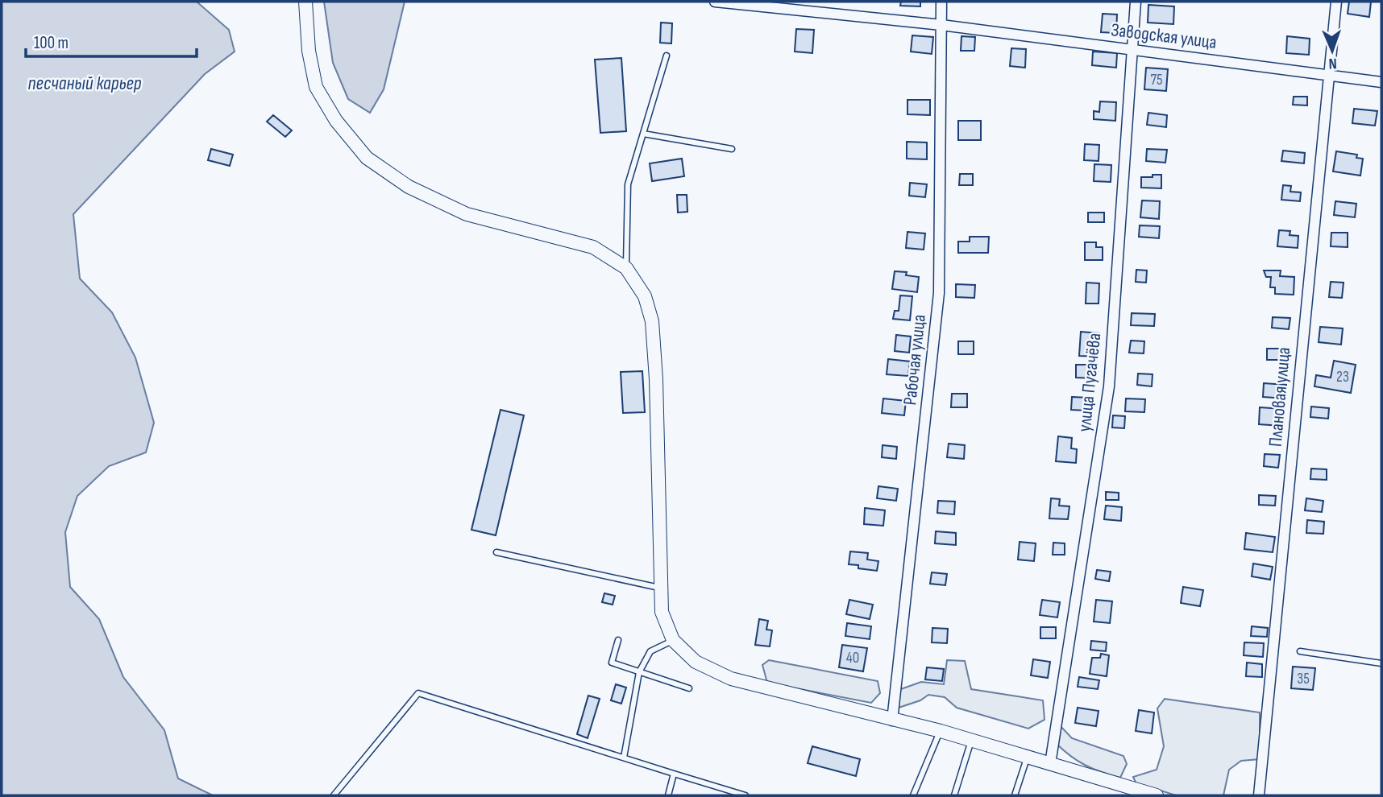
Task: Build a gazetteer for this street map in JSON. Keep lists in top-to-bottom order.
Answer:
{
  "streets": {
    "street": [
      "Заводская улица",
      "Рабочая улица",
      "улица Пугачёва",
      "Плановая улица"
    ]
  },
  "crossings": [
    ["Заводская улица", "Рабочая улица"],
    ["Заводская улица", "улица Пугачёва"],
    ["Заводская улица", "Плановая улица"]
  ],
  "water": ["песчаный карьер"],
  "house_numbers": [
    "75",
    "23",
    "40",
    "35"
  ],
  "scale_bar": "100 m",
  "north": "bottom"
}
